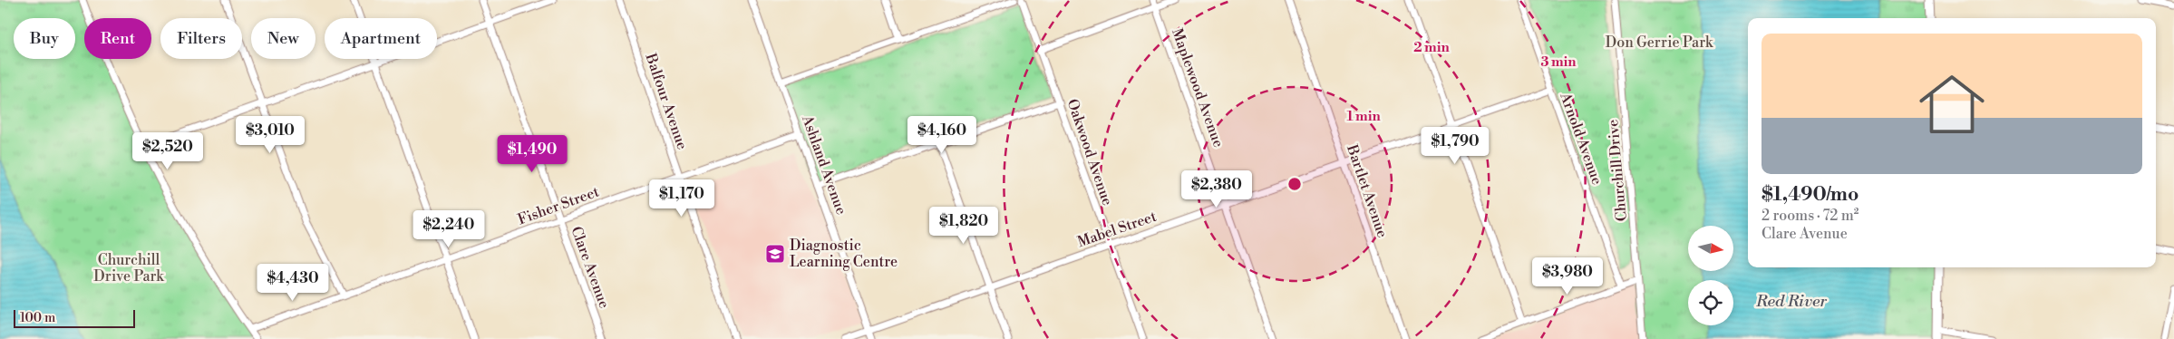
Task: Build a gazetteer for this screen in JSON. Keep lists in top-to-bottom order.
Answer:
{
  "streets": {
    "street": [
      "Maplewood Avenue",
      "Balfour Avenue",
      "Arnold Avenue",
      "Oakwood Avenue",
      "Ashland Avenue",
      "Churchill Drive",
      "Bartlet Avenue",
      "Fisher Street",
      "Mabel Street",
      "Clare Avenue"
    ]
  },
  "crossings": [
    ["Maplewood Avenue", "Mabel Street"],
    ["Balfour Avenue", "Fisher Street"],
    ["Arnold Avenue", "Mabel Street"],
    ["Oakwood Avenue", "Mabel Street"],
    ["Ashland Avenue", "Fisher Street"],
    ["Ashland Avenue", "Mabel Street"],
    ["Bartlet Avenue", "Mabel Street"],
    ["Fisher Street", "Clare Avenue"]
  ],
  "water": ["Red River"],
  "parks": ["Don Gerrie Park", "Churchill Drive Park"],
  "places": {
    "school or university": ["Diagnostic Learning Centre"]
  },
  "scale_bar": "100 m",
  "north": "right",
  "page": {
    "chip": [
      "Buy",
      "Rent",
      "Filters",
      "New",
      "Apartment"
    ],
    "list": [
      {
        "name": "$1,490/mo",
        "note": "2 rooms · 72 m² · Clare Avenue"
      }
    ],
    "price": [
      "$3,010",
      "$4,160",
      "$1,790",
      "$2,520",
      "$1,490",
      "$2,380",
      "$1,170",
      "$1,820",
      "$2,240",
      "$3,980",
      "$4,430"
    ],
    "scale": "100 m"
  },
  "rings": ["2 min", "3 min", "1 min"]
}
